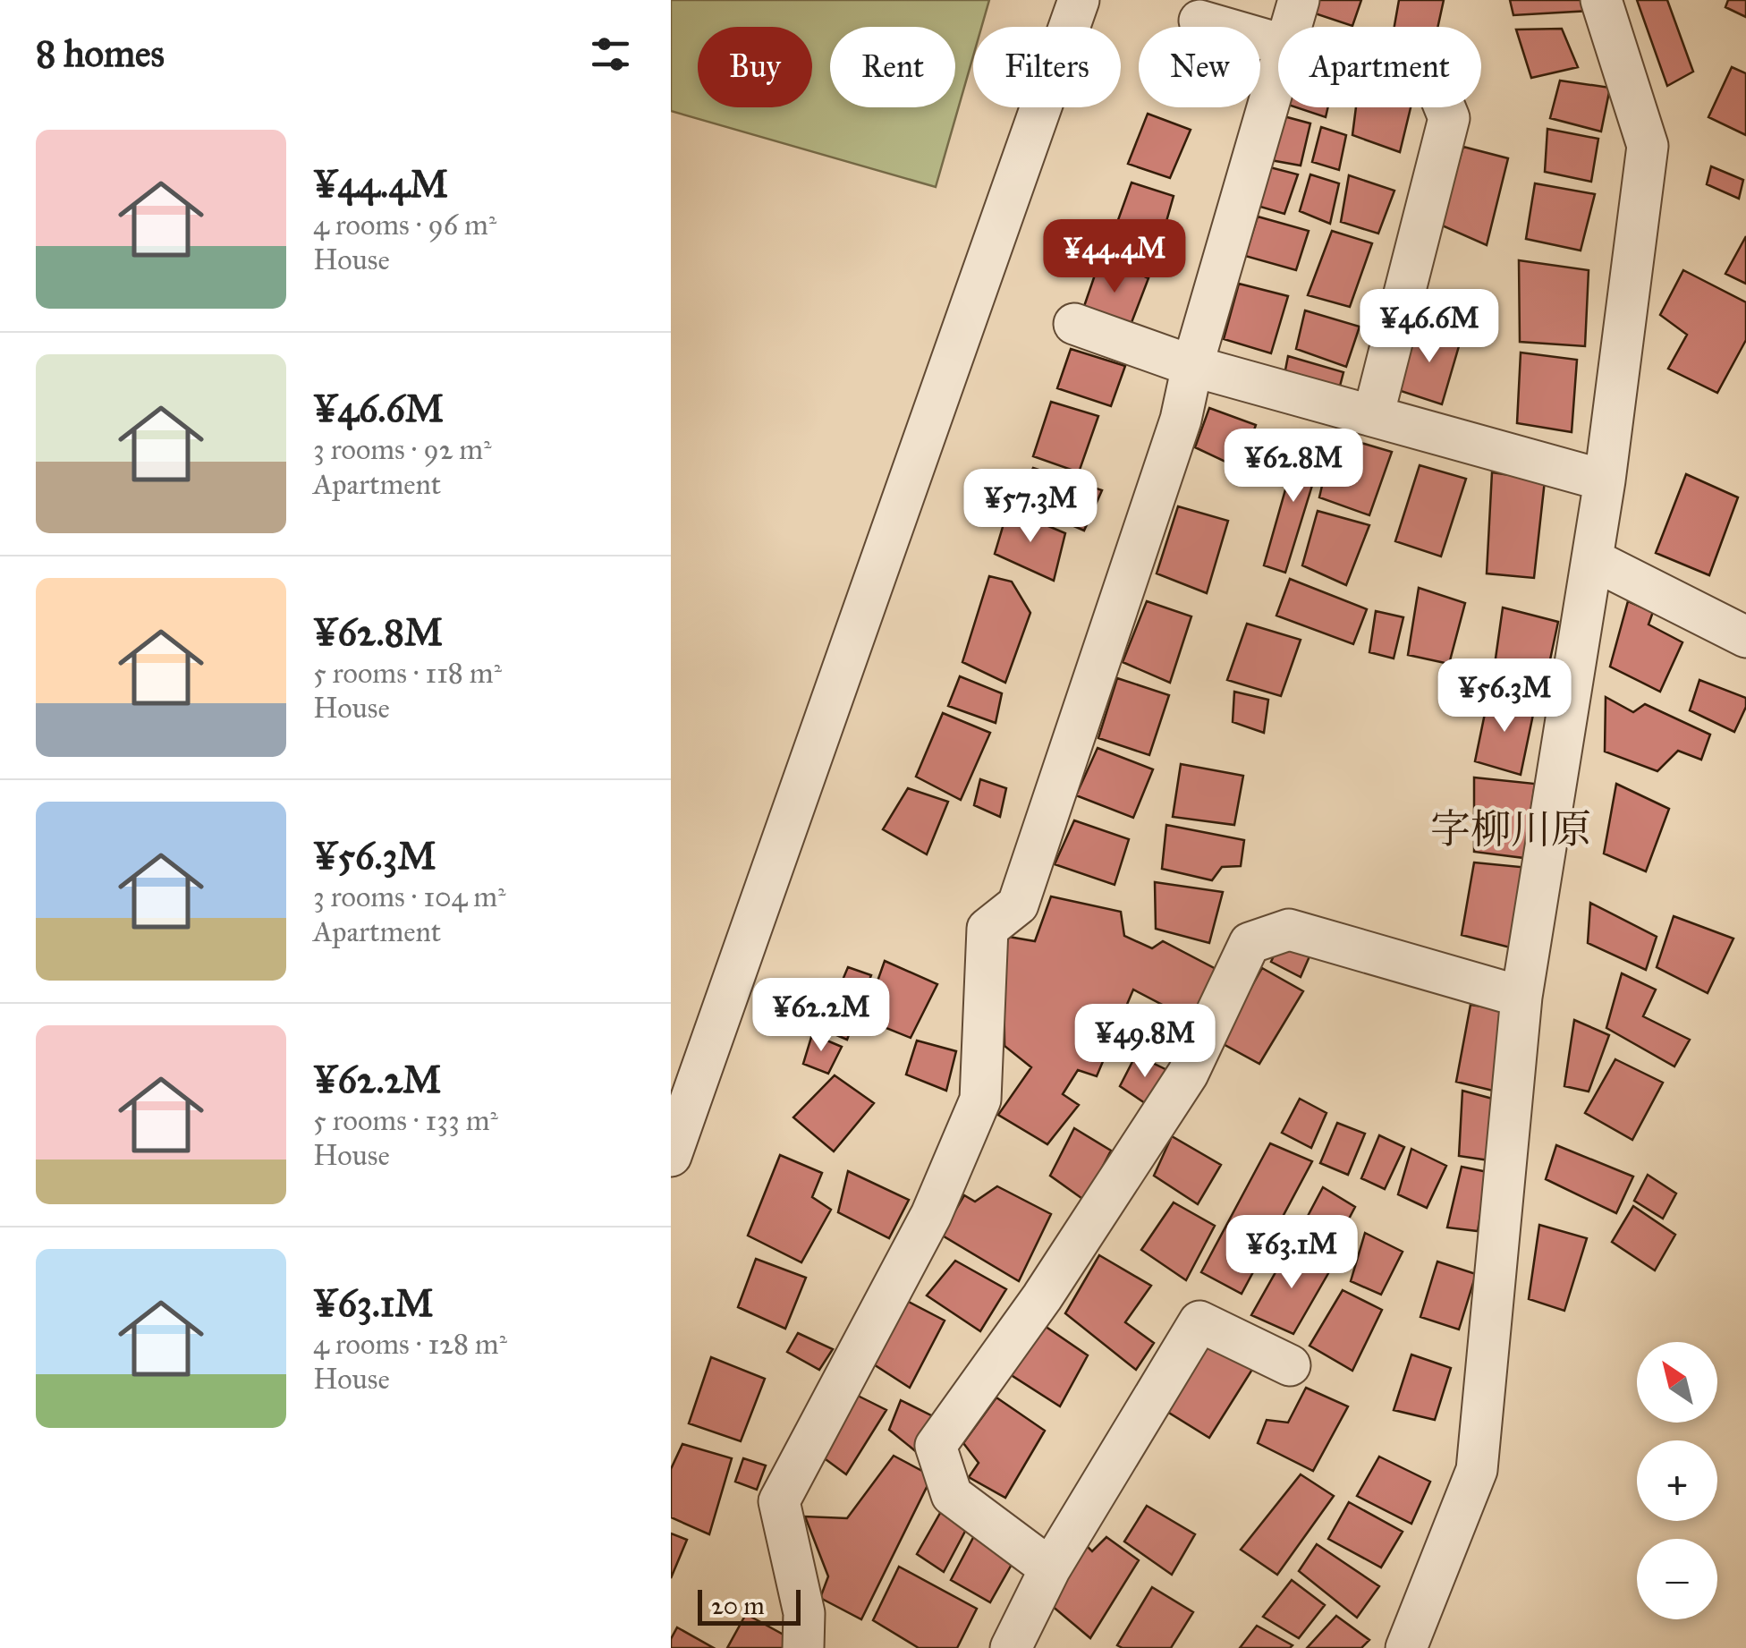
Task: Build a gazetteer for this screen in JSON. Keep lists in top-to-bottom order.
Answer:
{
  "districts": ["字柳川原"],
  "scale_bar": "20 m",
  "north": "top left",
  "page": {
    "heading": "8 homes",
    "chip": [
      "Buy",
      "Rent",
      "Filters",
      "New",
      "Apartment"
    ],
    "list": [
      {
        "name": "¥44.4M",
        "note": "4 rooms · 96 m² · House"
      },
      {
        "name": "¥46.6M",
        "note": "3 rooms · 92 m² · Apartment"
      },
      {
        "name": "¥62.8M",
        "note": "5 rooms · 118 m² · House"
      },
      {
        "name": "¥56.3M",
        "note": "3 rooms · 104 m² · Apartment"
      },
      {
        "name": "¥62.2M",
        "note": "5 rooms · 133 m² · House"
      },
      {
        "name": "¥63.1M",
        "note": "4 rooms · 128 m² · House"
      }
    ],
    "price": [
      "¥44.4M",
      "¥46.6M",
      "¥62.8M",
      "¥57.3M",
      "¥56.3M",
      "¥62.2M",
      "¥49.8M",
      "¥63.1M"
    ],
    "map_buttons": ["+", "−"],
    "scale": "20 m"
  }
}
